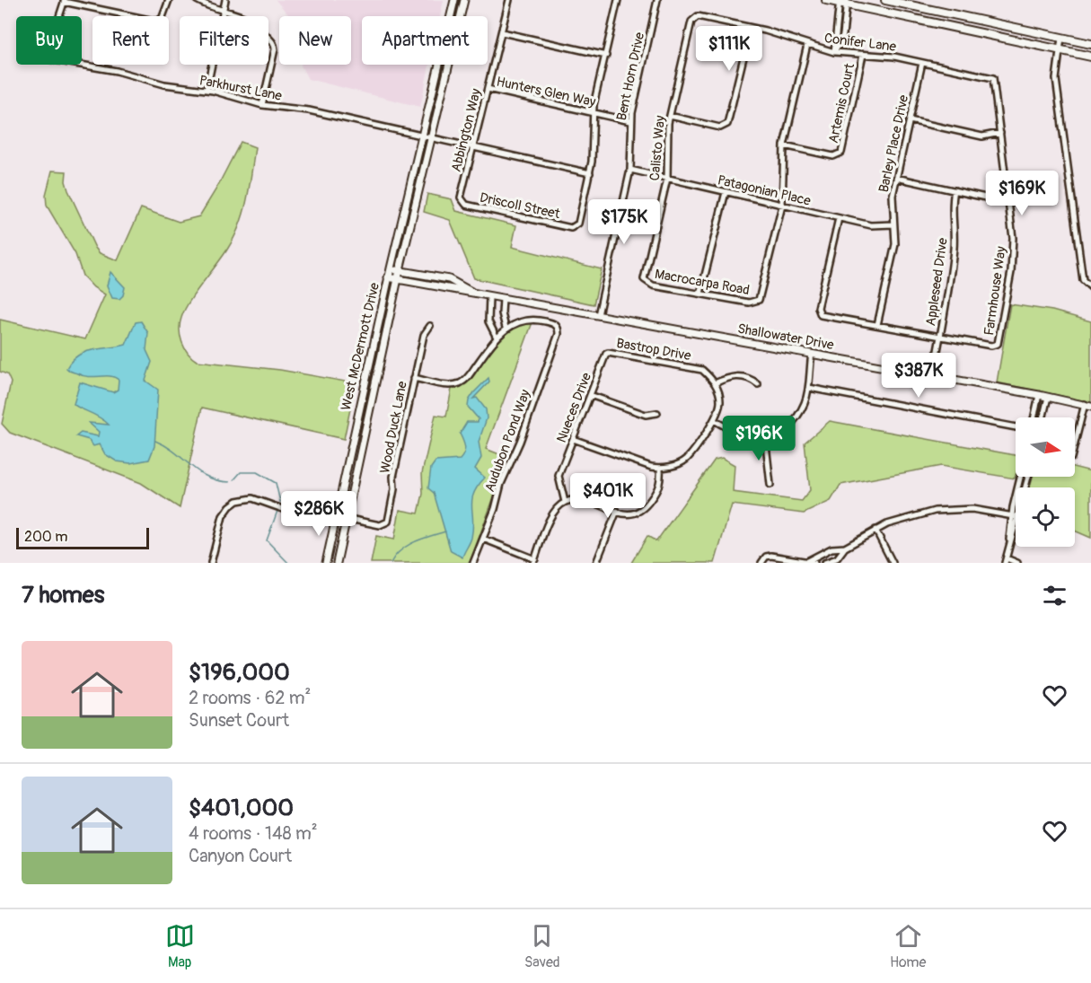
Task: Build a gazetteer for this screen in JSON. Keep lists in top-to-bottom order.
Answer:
{
  "streets": {
    "main road": ["Shallowater Drive", "West McDermott Drive"],
    "street": [
      "Conifer Lane",
      "Bent Horn Drive",
      "Parkhurst Lane",
      "Hunters Glen Way",
      "Artemis Court",
      "Abbington Way",
      "Barley Place Drive",
      "Calisto Way",
      "Patagonian Place",
      "Driscoll Street",
      "Macrocarpa Road",
      "Appleseed Drive",
      "Farmhouse Way",
      "Bastrop Drive",
      "Nueces Drive",
      "Wood Duck Lane",
      "Audubon Pond Way"
    ]
  },
  "crossings": [
    ["Conifer Lane", "Artemis Court"],
    ["Conifer Lane", "Barley Place Drive"],
    ["Conifer Lane", "Calisto Way"],
    ["Conifer Lane", "Farmhouse Way"],
    ["Bent Horn Drive", "Hunters Glen Way"],
    ["Bent Horn Drive", "Patagonian Place"],
    ["Bent Horn Drive", "Shallowater Drive"],
    ["Parkhurst Lane", "Abbington Way"],
    ["Parkhurst Lane", "Driscoll Street"],
    ["Parkhurst Lane", "West McDermott Drive"],
    ["Hunters Glen Way", "Abbington Way"],
    ["Abbington Way", "Driscoll Street"],
    ["Barley Place Drive", "Patagonian Place"],
    ["Calisto Way", "Patagonian Place"],
    ["Calisto Way", "Macrocarpa Road"],
    ["Patagonian Place", "Macrocarpa Road"],
    ["Appleseed Drive", "Farmhouse Way"],
    ["Appleseed Drive", "Shallowater Drive"],
    ["Shallowater Drive", "West McDermott Drive"],
    ["West McDermott Drive", "Wood Duck Lane"],
    ["Bastrop Drive", "Nueces Drive"]
  ],
  "scale_bar": "200 m",
  "north": "right",
  "page": {
    "chip": [
      "Buy",
      "Rent",
      "Filters",
      "New",
      "Apartment"
    ],
    "price": [
      "$111K",
      "$169K",
      "$175K",
      "$387K",
      "$196K",
      "$401K",
      "$286K"
    ],
    "scale": "200 m",
    "heading": "7 homes",
    "list": [
      {
        "name": "$196,000",
        "note": "2 rooms · 62 m² · Sunset Court"
      },
      {
        "name": "$401,000",
        "note": "4 rooms · 148 m² · Canyon Court"
      }
    ],
    "tabs": ["Map", "Saved", "Home"]
  }
}
